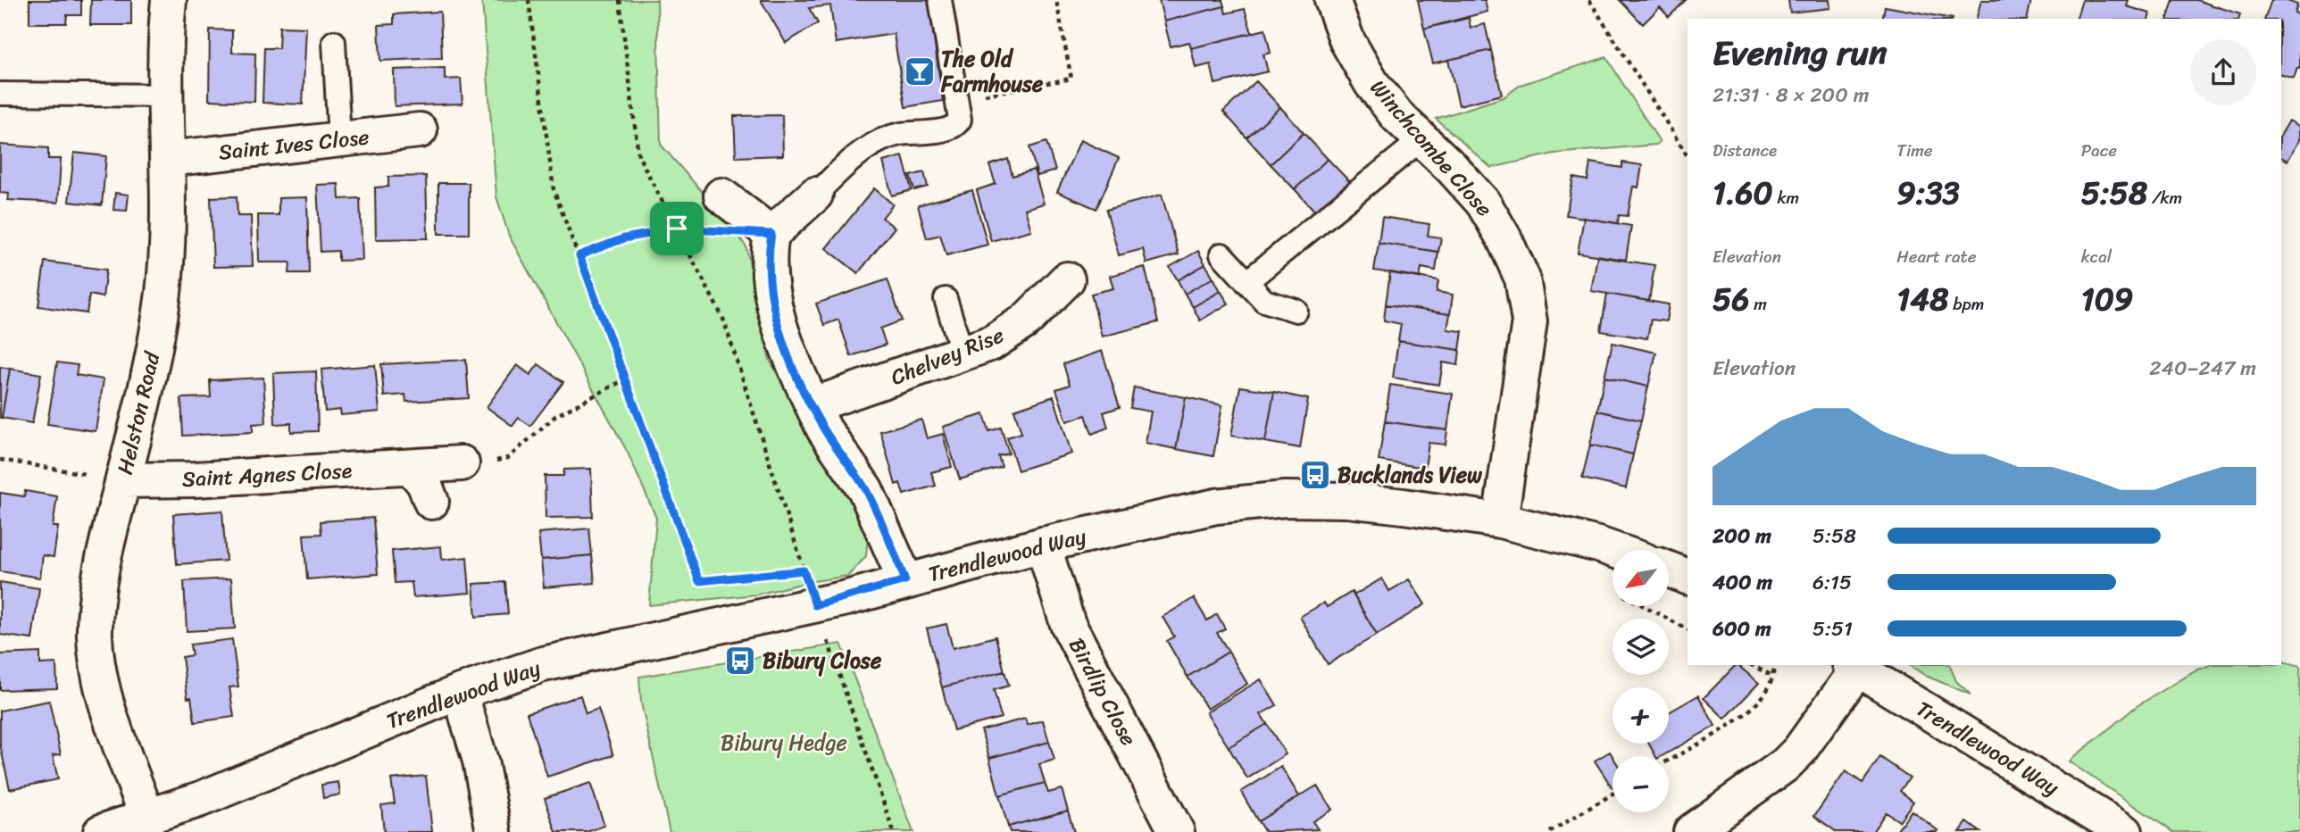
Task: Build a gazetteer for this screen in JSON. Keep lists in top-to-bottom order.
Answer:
{
  "streets": {
    "street": [
      "Saint Ives Close",
      "Winchcombe Close",
      "Chelvey Rise",
      "Helston Road",
      "Saint Agnes Close",
      "Trendlewood Way",
      "Birdlip Close"
    ]
  },
  "crossings": [
    ["Saint Ives Close", "Helston Road"],
    ["Winchcombe Close", "Trendlewood Way"],
    ["Helston Road", "Saint Agnes Close"],
    ["Helston Road", "Trendlewood Way"],
    ["Trendlewood Way", "Birdlip Close"]
  ],
  "parks": ["Bibury Hedge"],
  "places": {
    "bar": ["The Old Farmhouse"],
    "bus stop": ["Bucklands View", "Bibury Close"]
  },
  "north": "bottom left",
  "page": {
    "heading": ["Evening run", "21:31 · 8 × 200 m"],
    "stats": [
      ["Distance", "1.60 km"],
      ["Time", "9:33"],
      ["Pace", "5:58 /km"],
      ["Elevation", "56 m"],
      ["Heart rate", "148 bpm"],
      ["kcal", "109"]
    ],
    "chart": ["Elevation", "240–247 m"],
    "list": [
      {
        "name": "200 m",
        "note": "5:58"
      },
      {
        "name": "400 m",
        "note": "6:15"
      },
      {
        "name": "600 m",
        "note": "5:51"
      }
    ],
    "map_buttons": ["+", "−"]
  }
}
